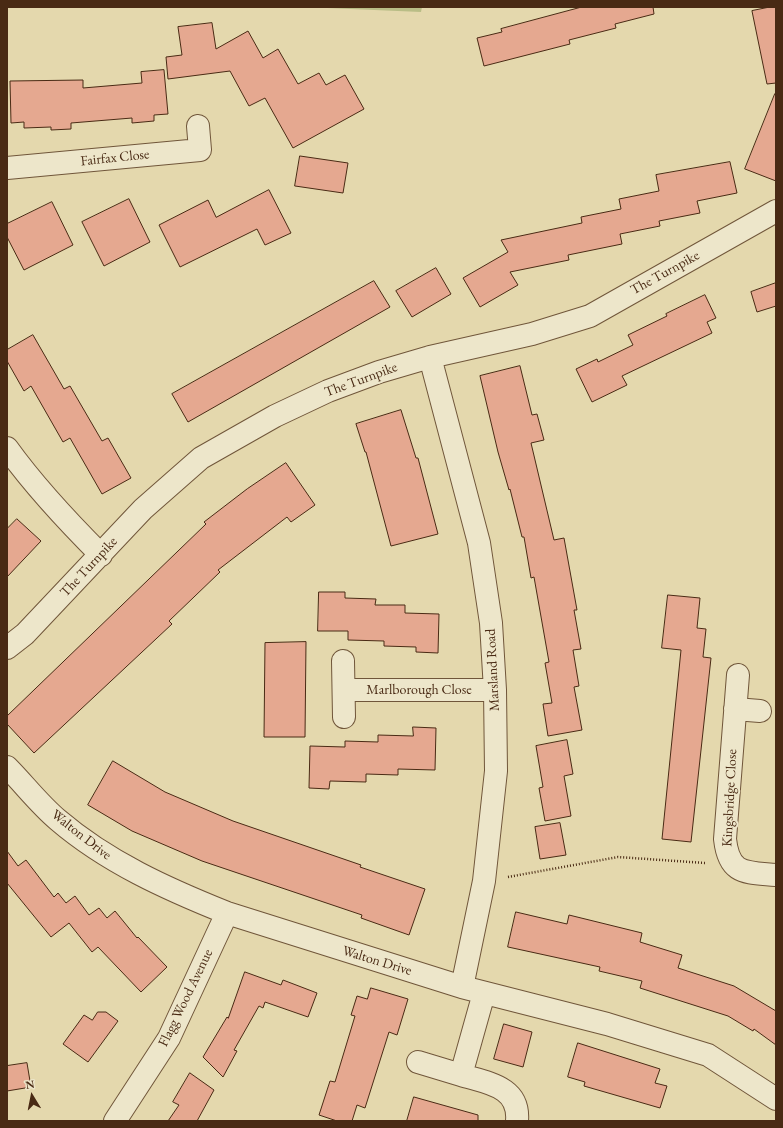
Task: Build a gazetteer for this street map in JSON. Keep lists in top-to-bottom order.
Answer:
{
  "streets": {
    "street": [
      "Fairfax Close",
      "The Turnpike",
      "Marsland Road",
      "Marlborough Close",
      "Kingsbridge Close",
      "Walton Drive",
      "Flagg Wood Avenue"
    ]
  },
  "crossings": [
    ["The Turnpike", "Marsland Road"],
    ["Marsland Road", "Marlborough Close"],
    ["Marsland Road", "Walton Drive"],
    ["Walton Drive", "Flagg Wood Avenue"]
  ],
  "north": "top"
}
